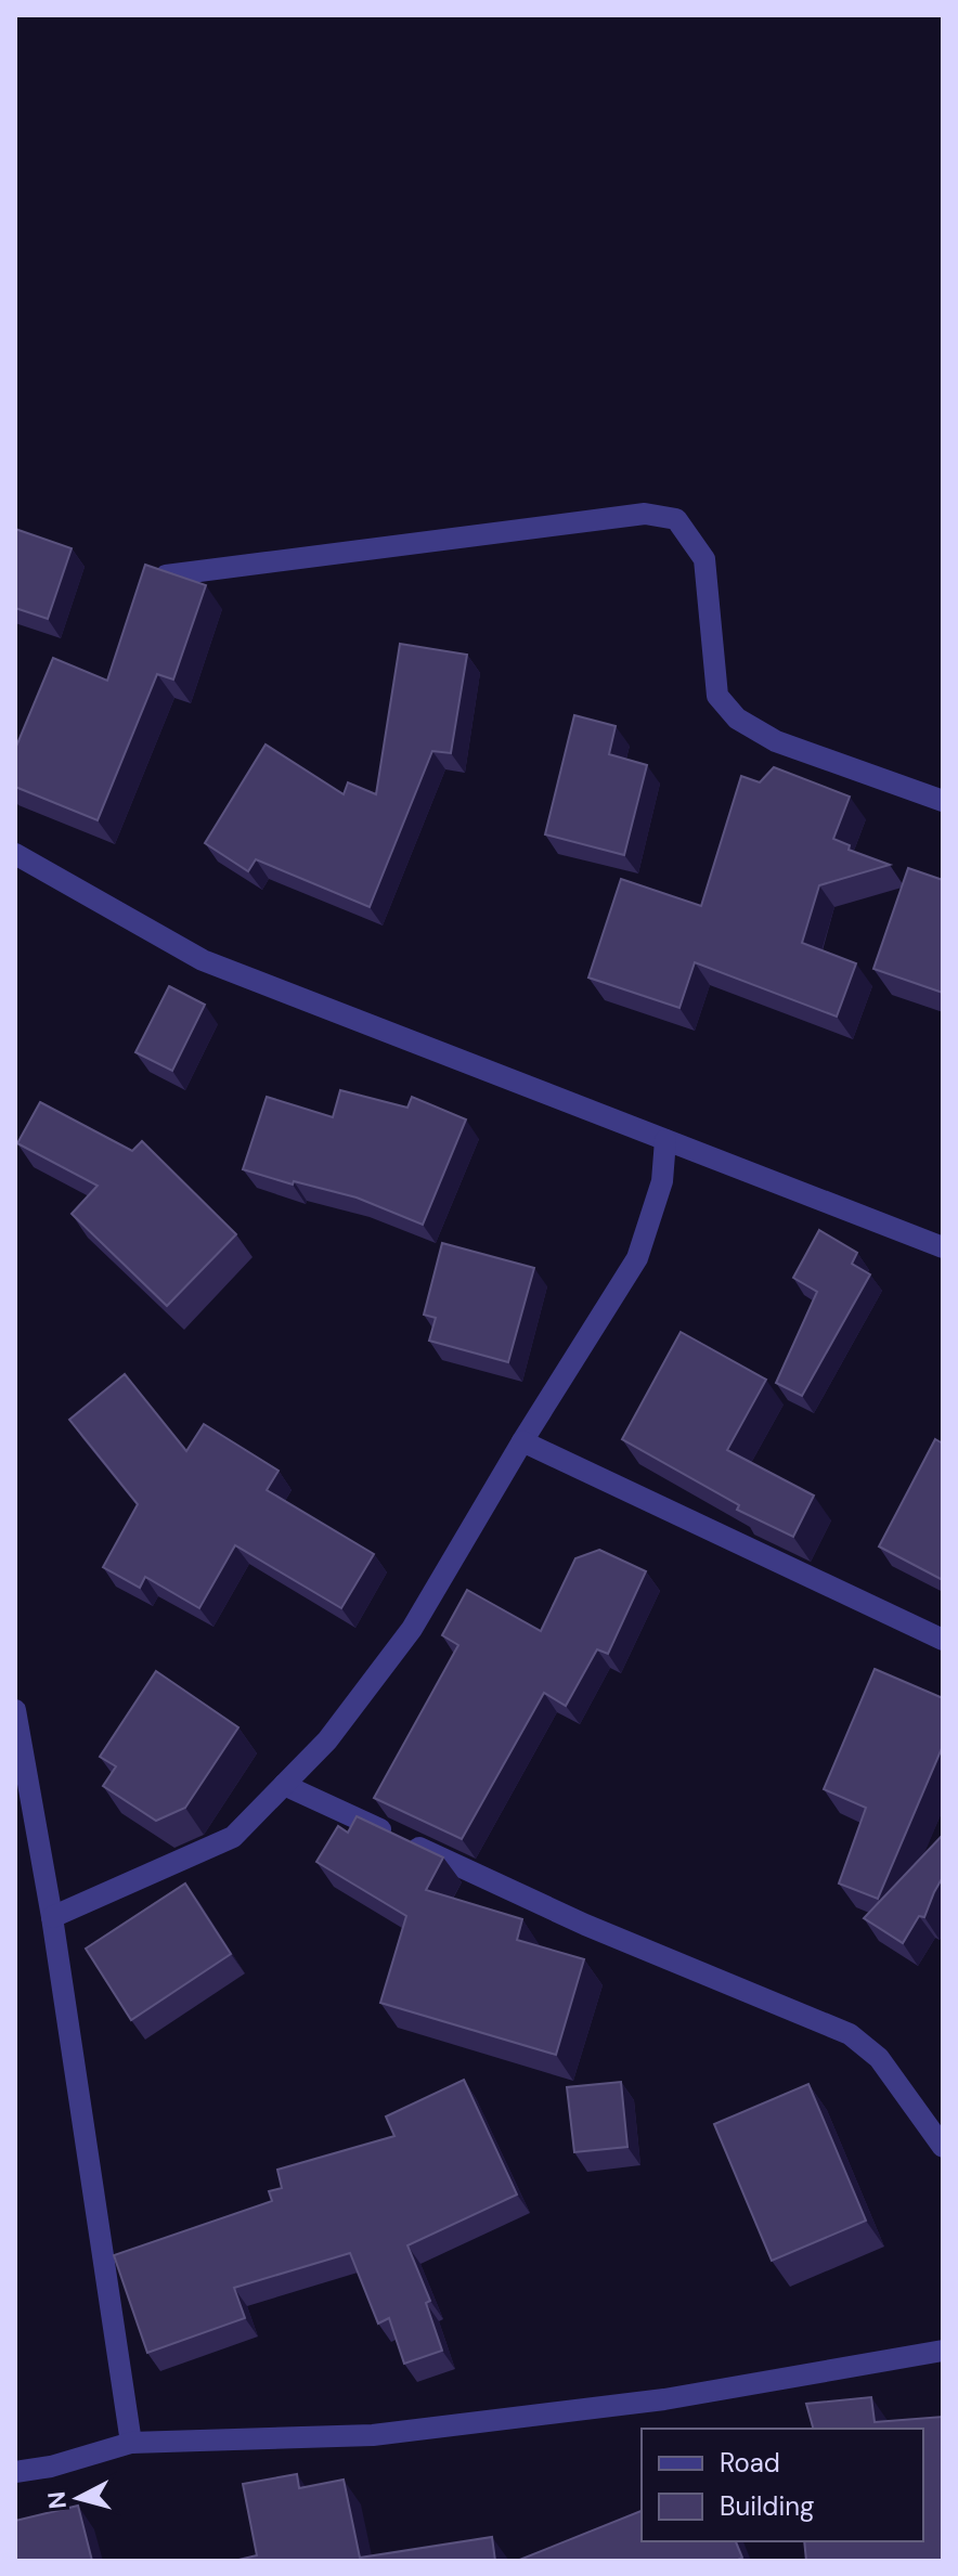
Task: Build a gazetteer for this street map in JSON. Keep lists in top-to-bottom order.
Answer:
{
  "legend": ["Road", "Building"],
  "north": "left"
}
